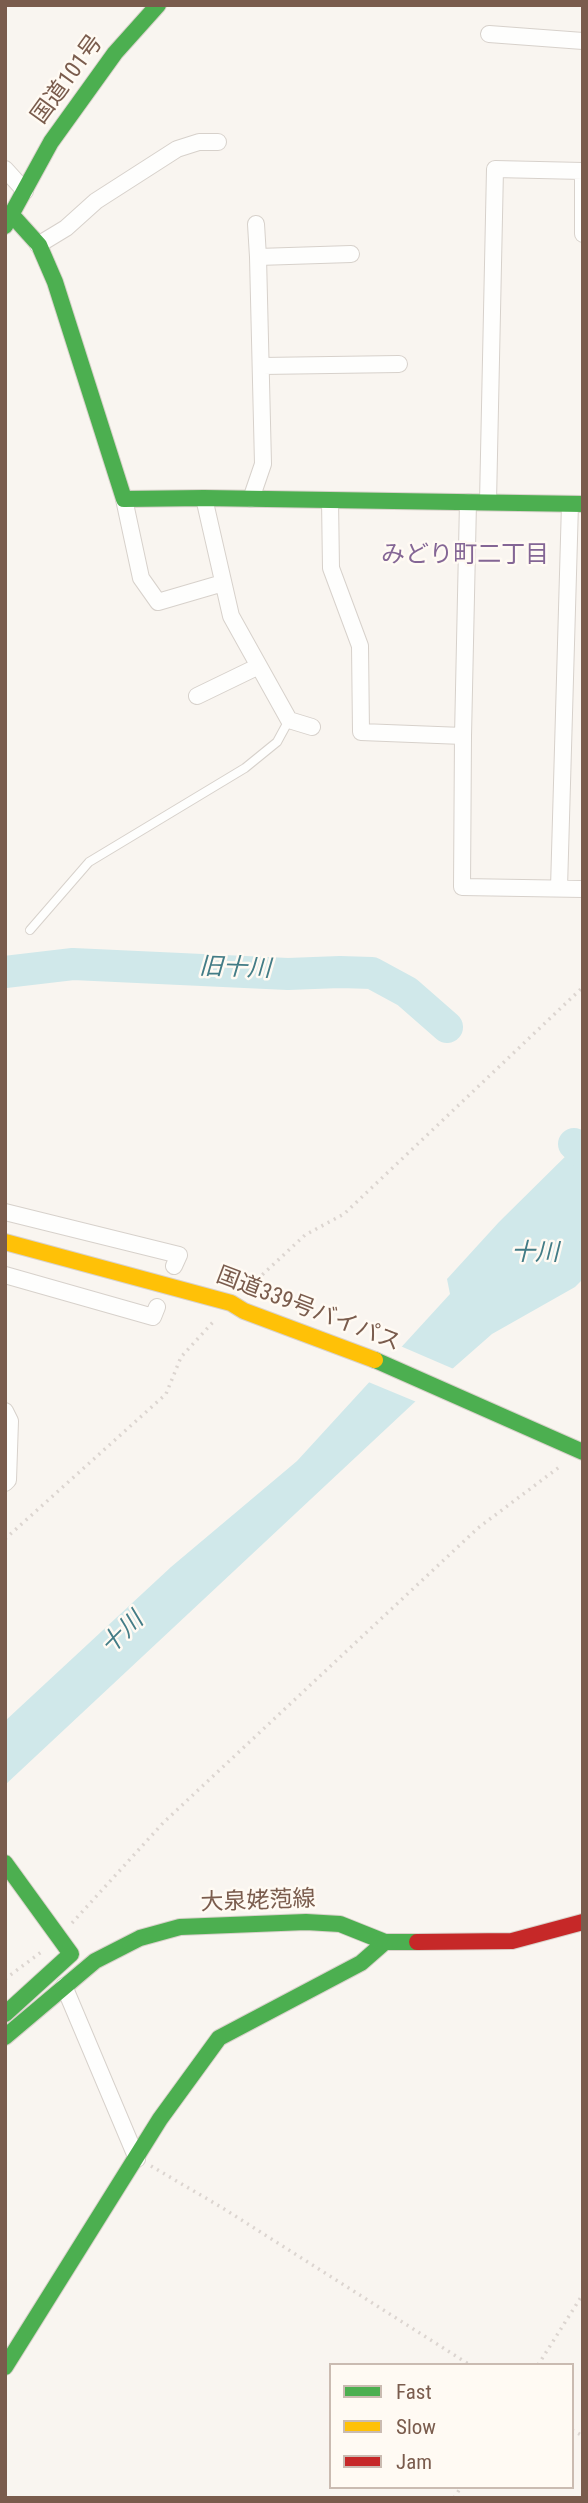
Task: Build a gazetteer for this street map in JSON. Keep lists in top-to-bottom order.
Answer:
{
  "streets": {
    "main road": ["国道101号", "国道339号バイパス", "大泉姥萢線"]
  },
  "districts": ["みどり町二丁目"],
  "water": ["旧十川", "十川"],
  "legend": ["Fast", "Slow", "Jam"]
}
